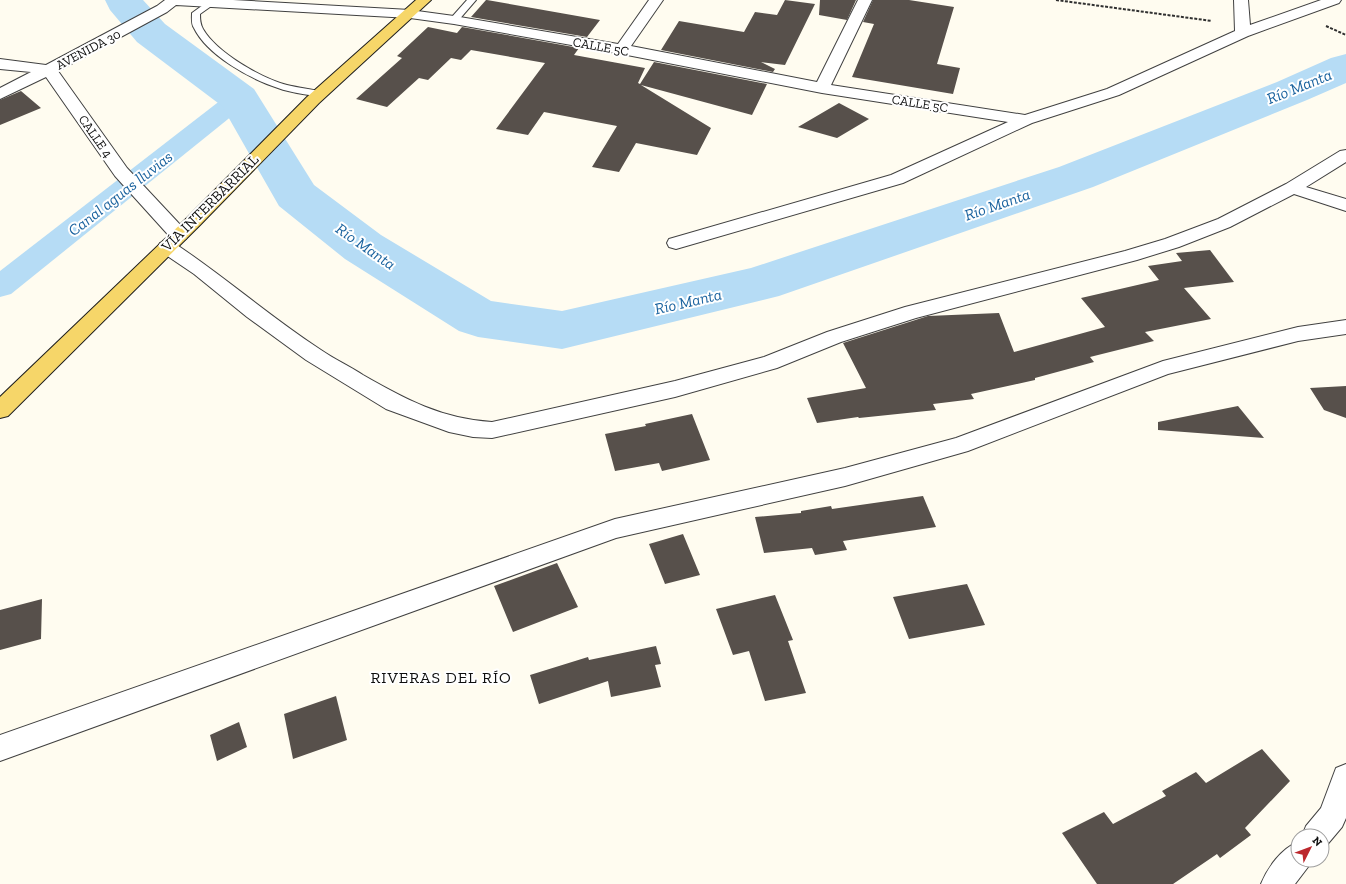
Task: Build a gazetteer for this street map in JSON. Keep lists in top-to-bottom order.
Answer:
{
  "streets": {
    "main road": ["VÍA INTERBARRIAL"],
    "street": ["CALLE 5C", "AVENIDA 30", "CALLE 4"]
  },
  "crossings": [
    ["CALLE 5C", "AVENIDA 30"],
    ["CALLE 5C", "VÍA INTERBARRIAL"],
    ["AVENIDA 30", "CALLE 4"],
    ["CALLE 4", "VÍA INTERBARRIAL"]
  ],
  "districts": ["RIVERAS DEL RÍO"],
  "water": ["Río Manta", "Canal aguas lluvias"],
  "north": "top right"
}
